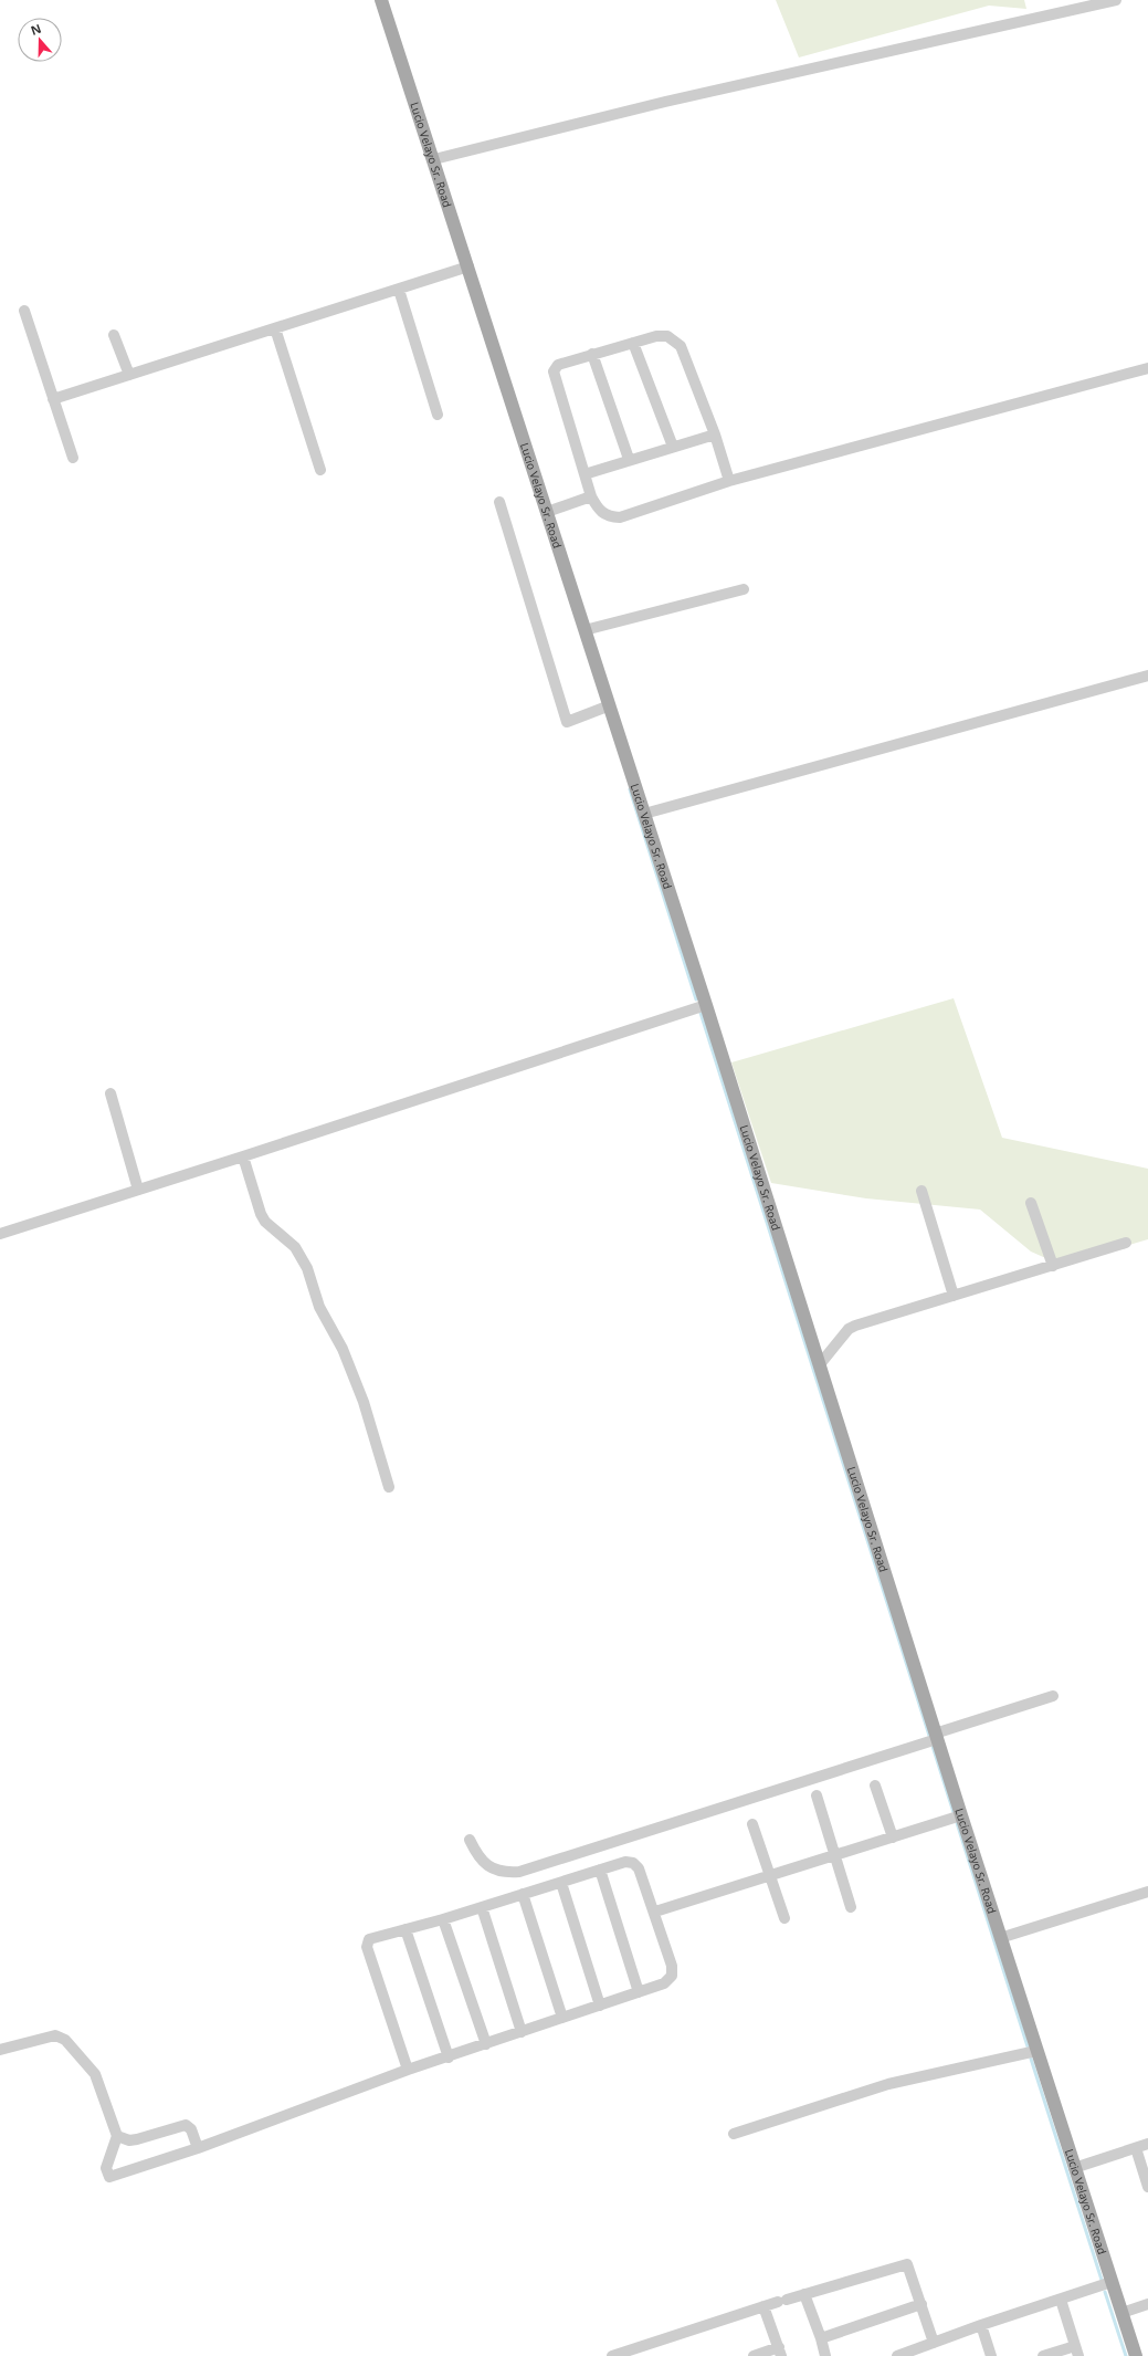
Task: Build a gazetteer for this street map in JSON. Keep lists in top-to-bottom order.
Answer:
{
  "streets": {
    "main road": ["Lucio Velayo Sr. Road"]
  },
  "north": "top"
}
